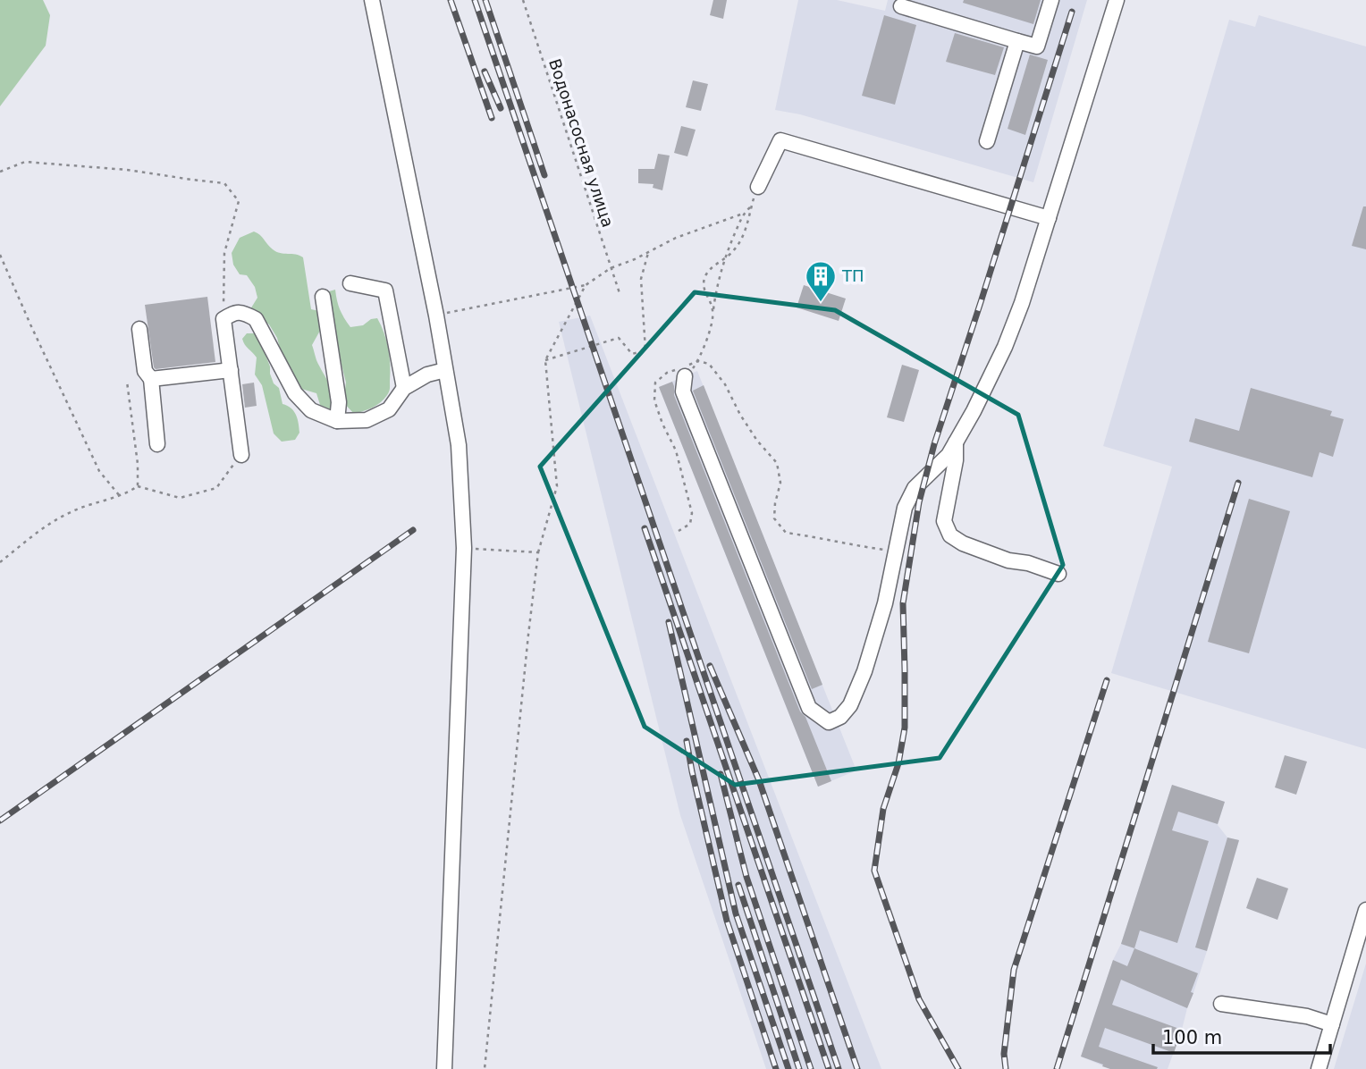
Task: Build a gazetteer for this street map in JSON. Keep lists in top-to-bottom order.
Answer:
{
  "streets": {
    "path": ["Водонасосная улица"]
  },
  "places": {
    "building": ["ТП"]
  },
  "scale_bar": "100 m"
}
